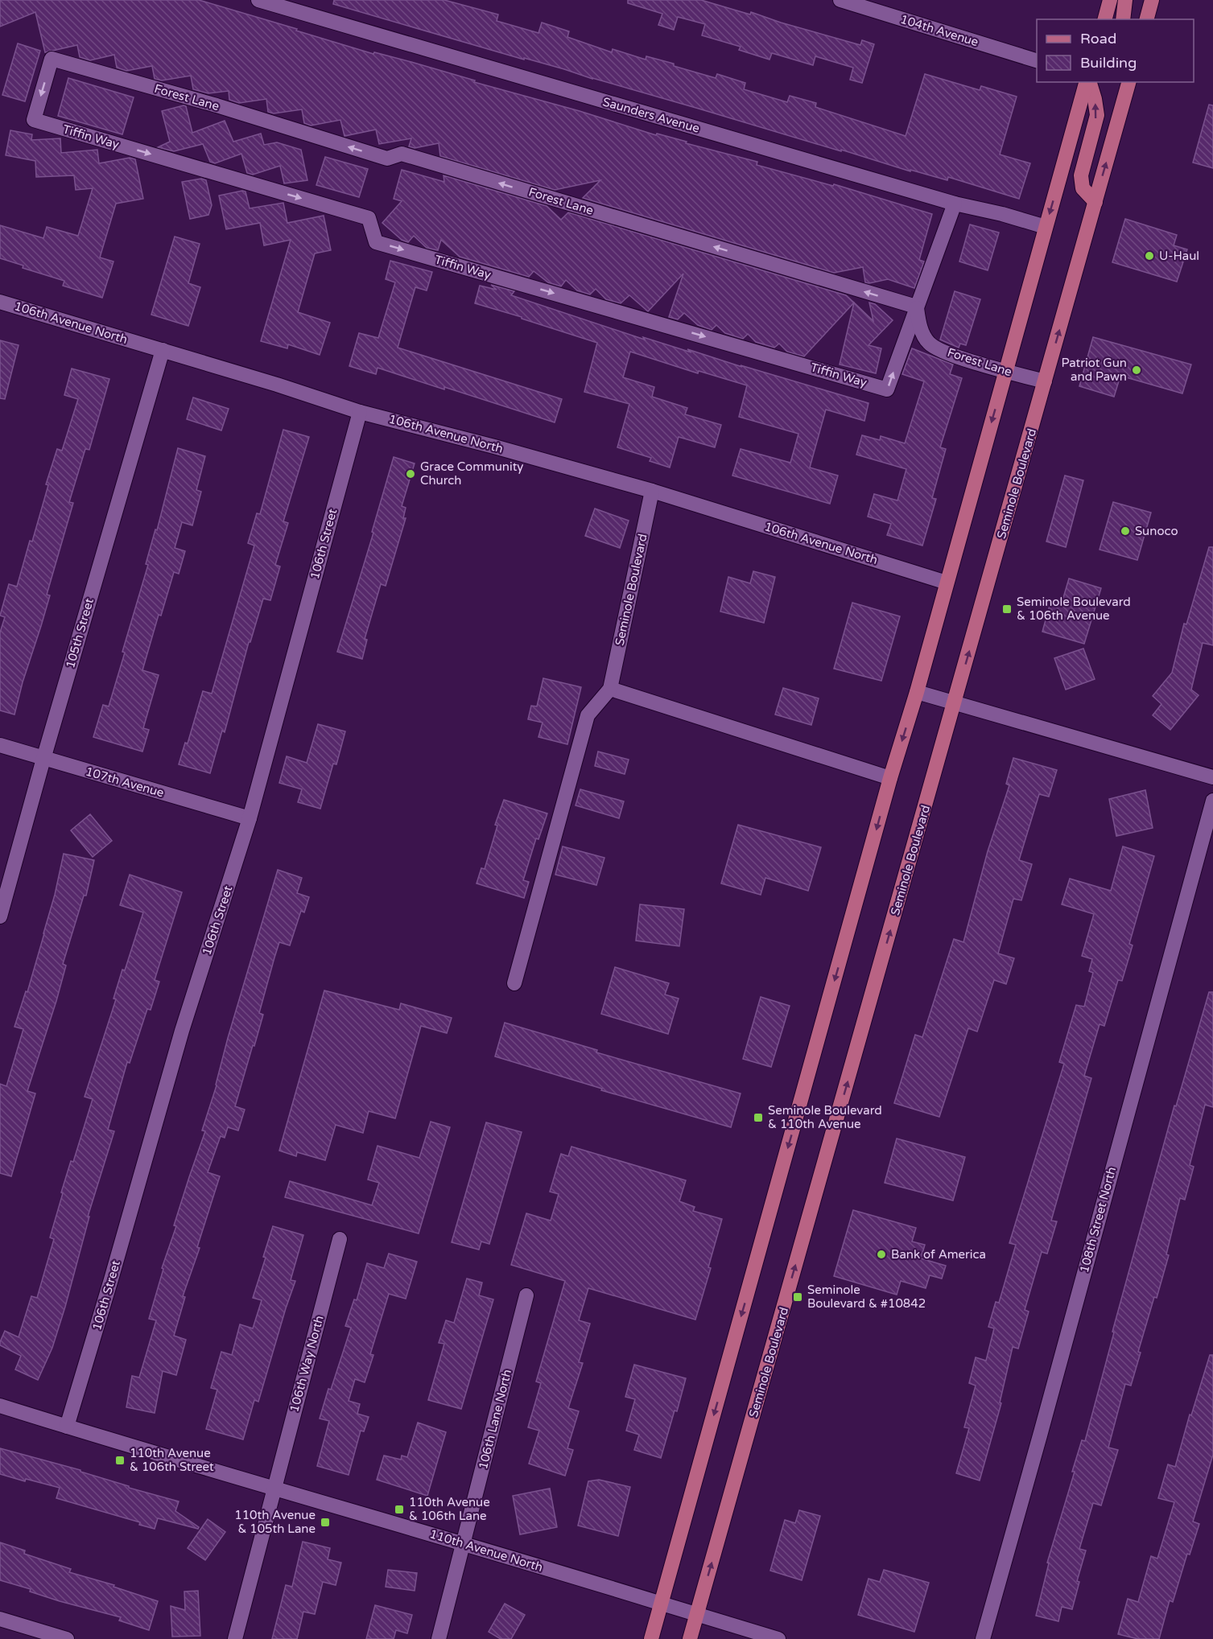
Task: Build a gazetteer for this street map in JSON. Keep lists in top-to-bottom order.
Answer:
{
  "streets": {
    "main road": ["Seminole Boulevard"],
    "street": [
      "104th Avenue",
      "Forest Lane",
      "Saunders Avenue",
      "Tiffin Way",
      "106th Avenue North",
      "106th Street",
      "105th Street",
      "107th Avenue",
      "108th Street North",
      "106th Way North",
      "106th Lane North",
      "110th Avenue North"
    ]
  },
  "crossings": [
    ["Forest Lane", "Tiffin Way"],
    ["Forest Lane", "Seminole Boulevard"],
    ["106th Avenue North", "Seminole Boulevard"],
    ["106th Avenue North", "106th Street"],
    ["106th Avenue North", "105th Street"],
    ["Seminole Boulevard", "110th Avenue North"],
    ["106th Street", "107th Avenue"],
    ["106th Street", "110th Avenue North"],
    ["105th Street", "107th Avenue"],
    ["106th Way North", "110th Avenue North"],
    ["106th Lane North", "110th Avenue North"]
  ],
  "one_way": ["Forest Lane", "Tiffin Way"],
  "places": {
    "other": [
      "U-Haul",
      "Patriot Gun and Pawn",
      "Grace Community Church",
      "Sunoco",
      "Bank of America"
    ],
    "transit": [
      "Seminole Boulevard & 106th Avenue",
      "Seminole Boulevard & 110th Avenue",
      "Seminole Boulevard & #10842",
      "110th Avenue & 106th Street",
      "110th Avenue & 106th Lane",
      "110th Avenue & 105th Lane"
    ]
  },
  "legend": ["Road", "Building"]
}
